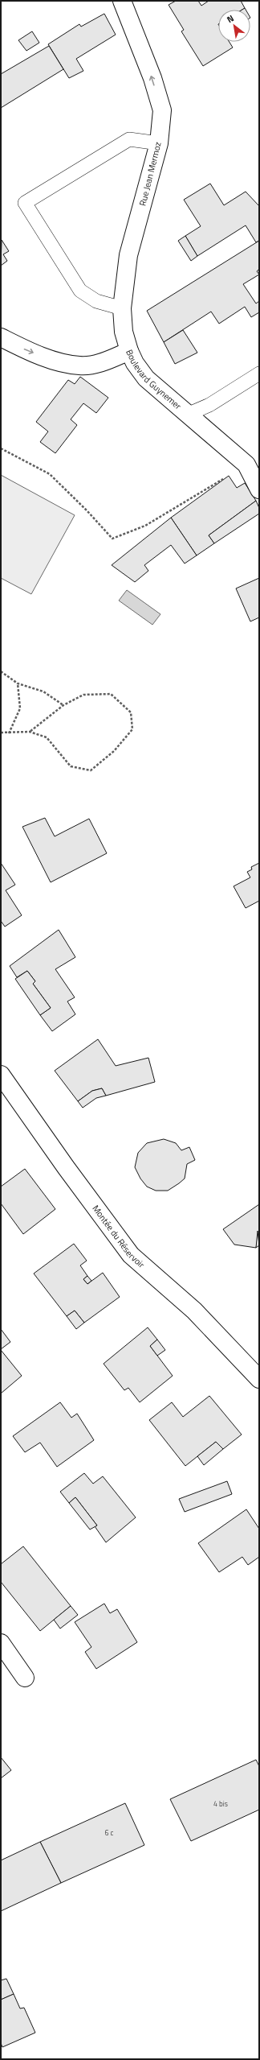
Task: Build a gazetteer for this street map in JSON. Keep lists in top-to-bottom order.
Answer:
{
  "streets": {
    "street": ["Rue Jean Mermoz", "Boulevard Guynemer", "Montée du Réservoir"]
  },
  "crossings": [
    ["Rue Jean Mermoz", "Boulevard Guynemer"]
  ],
  "one_way": ["Rue Jean Mermoz", "Boulevard Guynemer"],
  "house_numbers": ["4 bis", "6 c"],
  "north": "top left"
}
